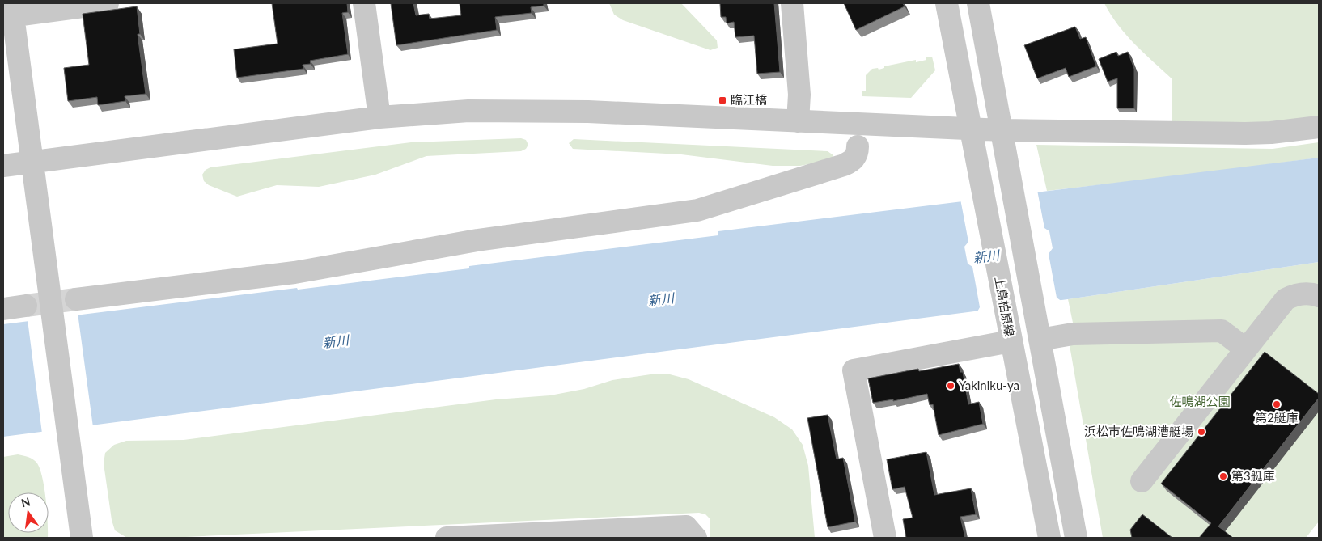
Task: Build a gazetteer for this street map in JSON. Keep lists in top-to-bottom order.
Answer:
{
  "streets": {
    "street": ["上島柏原線"]
  },
  "water": ["新川"],
  "parks": ["佐鳴湖公園"],
  "places": {
    "transit": ["臨江橋"],
    "other": [
      "Yakiniku-ya",
      "第2艇庫",
      "浜松市佐鳴湖漕艇場",
      "第3艇庫"
    ]
  },
  "north": "top"
}
